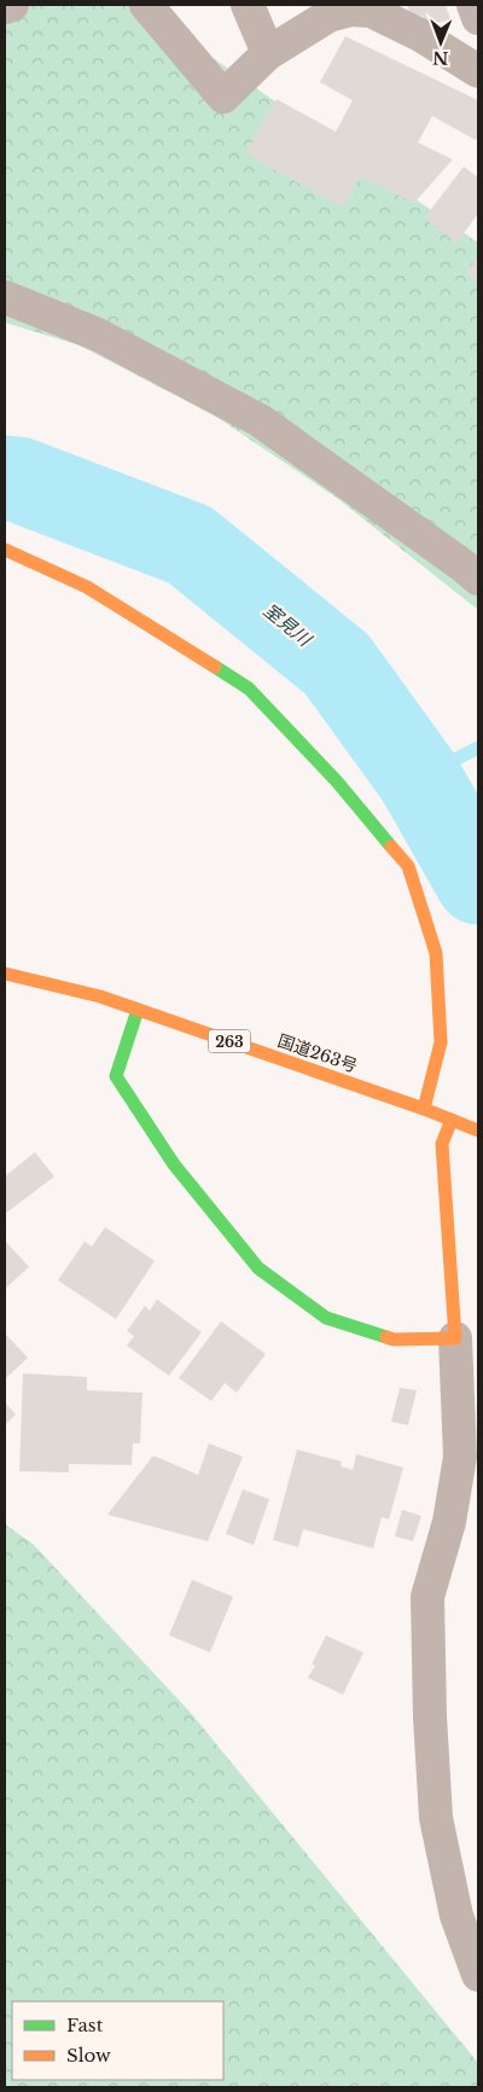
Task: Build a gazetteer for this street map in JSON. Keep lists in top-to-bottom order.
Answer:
{
  "streets": {
    "main road": ["263", "国道263号"]
  },
  "water": ["室見川"],
  "legend": ["Fast", "Slow"],
  "north": "bottom"
}
